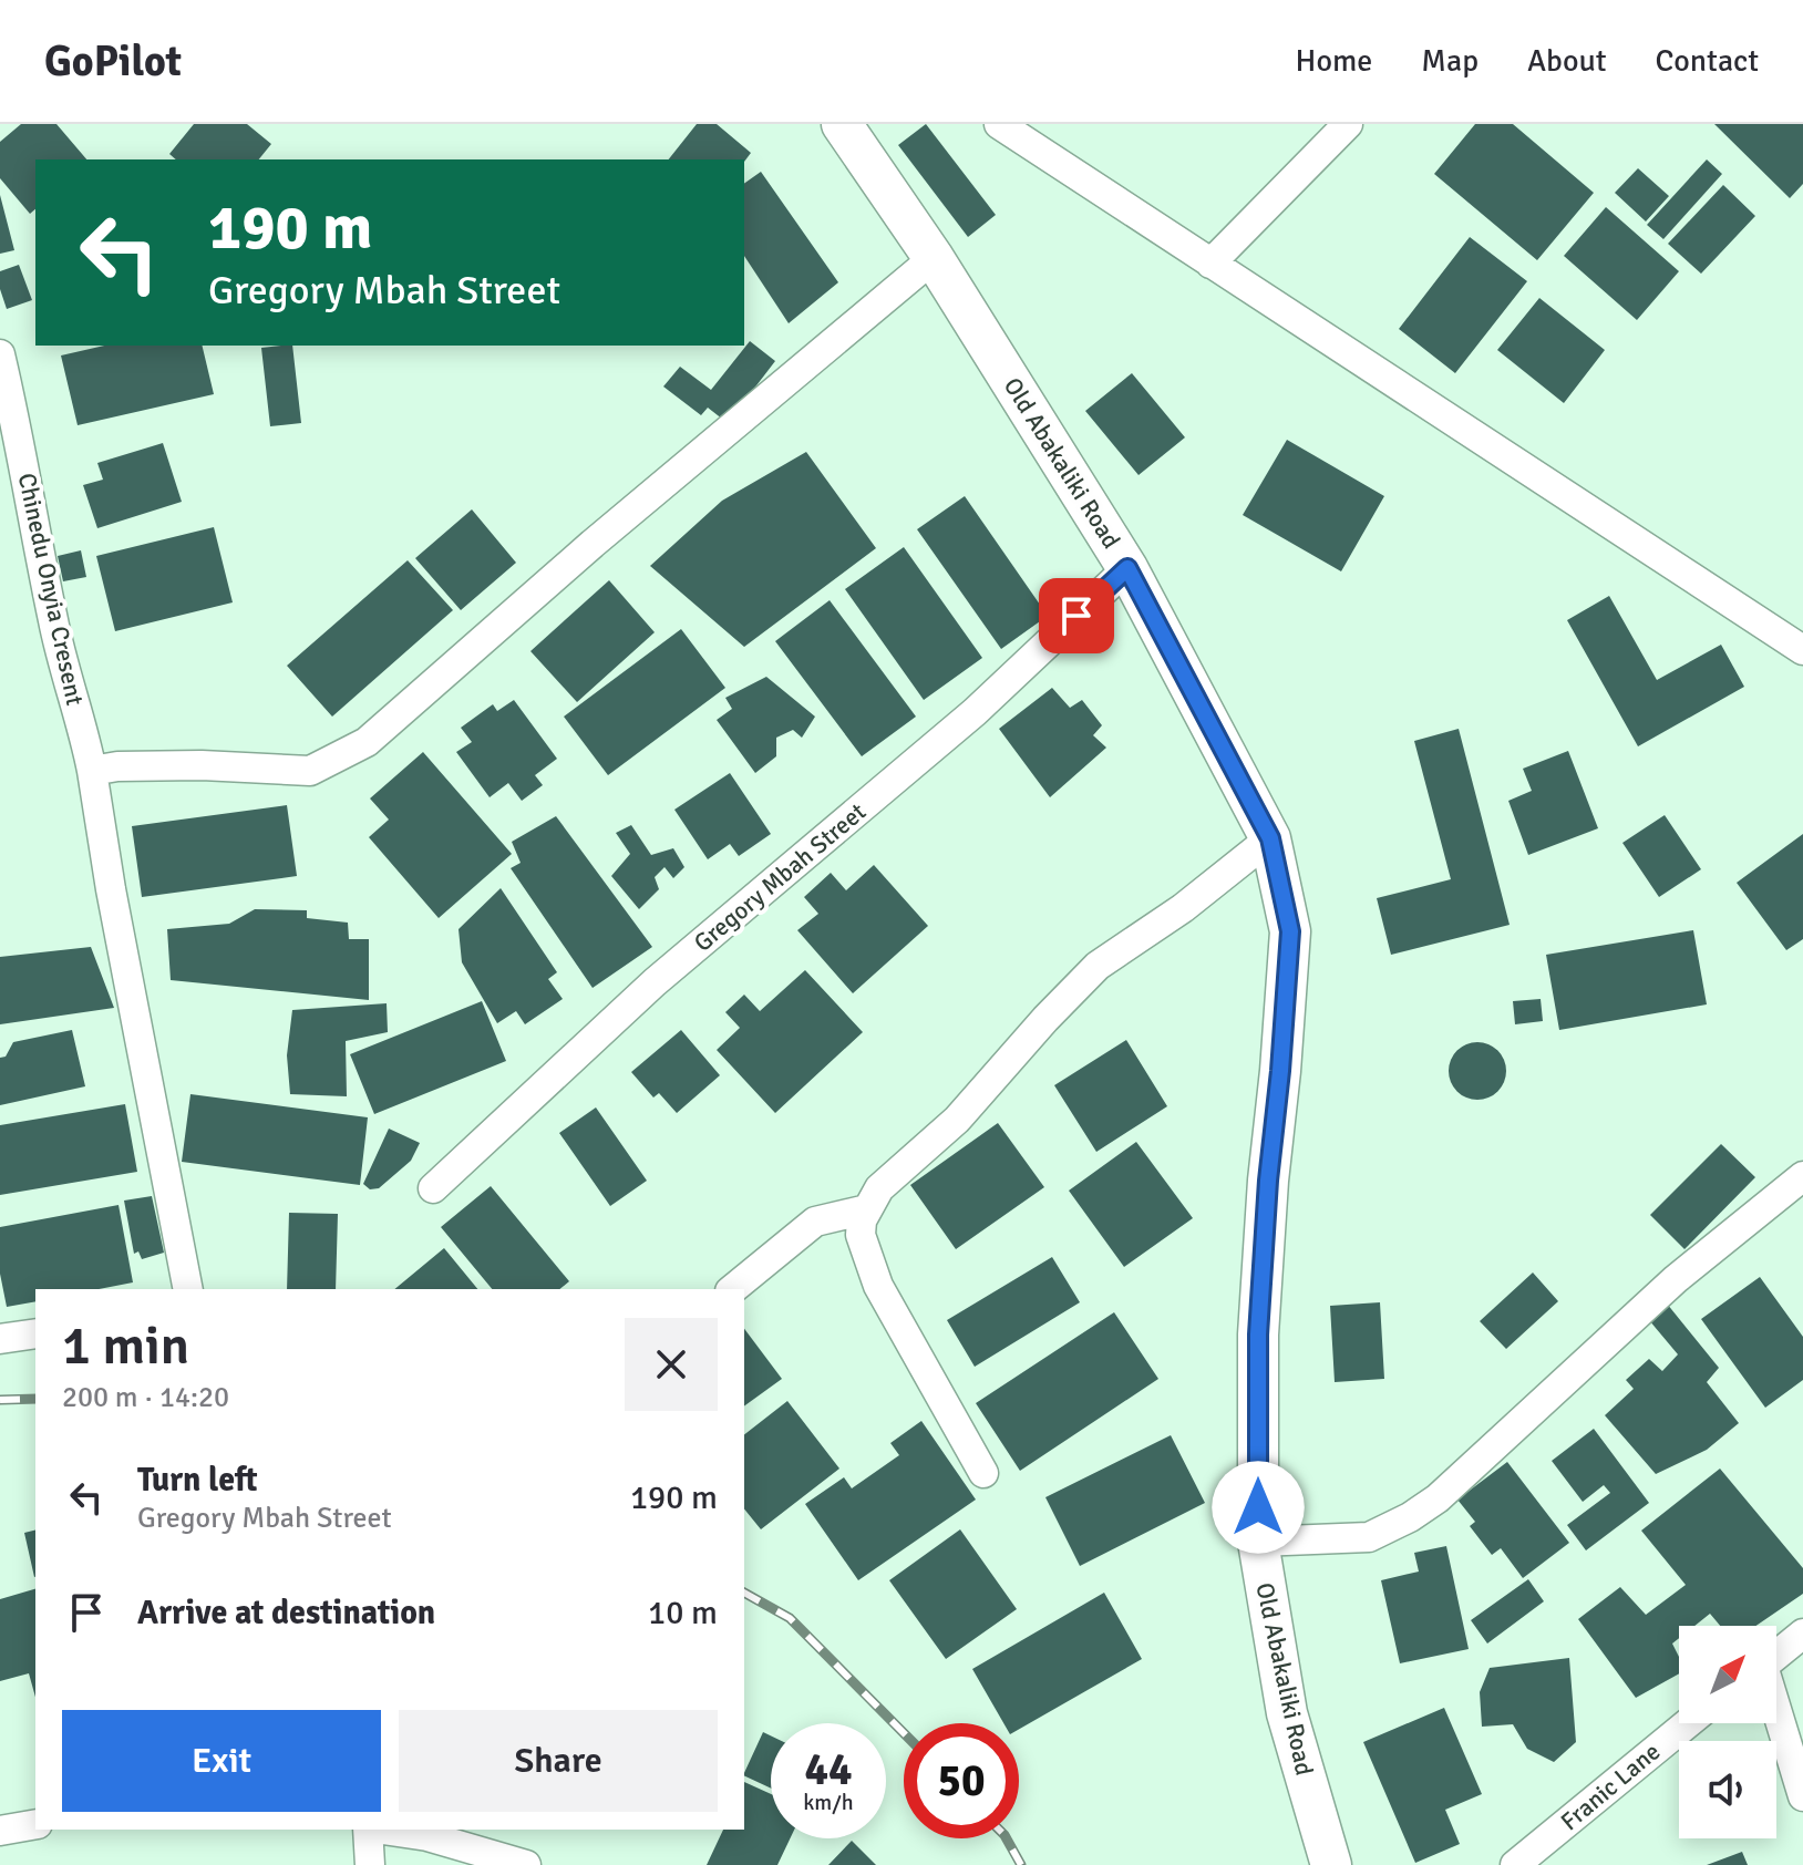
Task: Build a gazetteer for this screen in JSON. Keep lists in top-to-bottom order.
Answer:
{
  "streets": {
    "main road": ["Old Abakaliki Road"],
    "street": ["Chinedu Onyia Cresent", "Gregory Mbah Street", "Franic Lane"]
  },
  "crossings": [
    ["Old Abakaliki Road", "Gregory Mbah Street"]
  ],
  "north": "top right",
  "page": {
    "header": "GoPilot",
    "nav": [
      "Home",
      "Map",
      "About",
      "Contact"
    ],
    "turn": ["190 m", "Gregory Mbah Street"],
    "heading": ["1 min", "200 m · 14:20"],
    "list": [
      {
        "name": "Turn left",
        "note": "Gregory Mbah Street",
        "value": "190 m"
      },
      {
        "name": "Arrive at destination",
        "value": "10 m"
      }
    ],
    "buttons": ["Exit", "Share"],
    "speed": "44 km/h",
    "limit": "50"
  }
}
